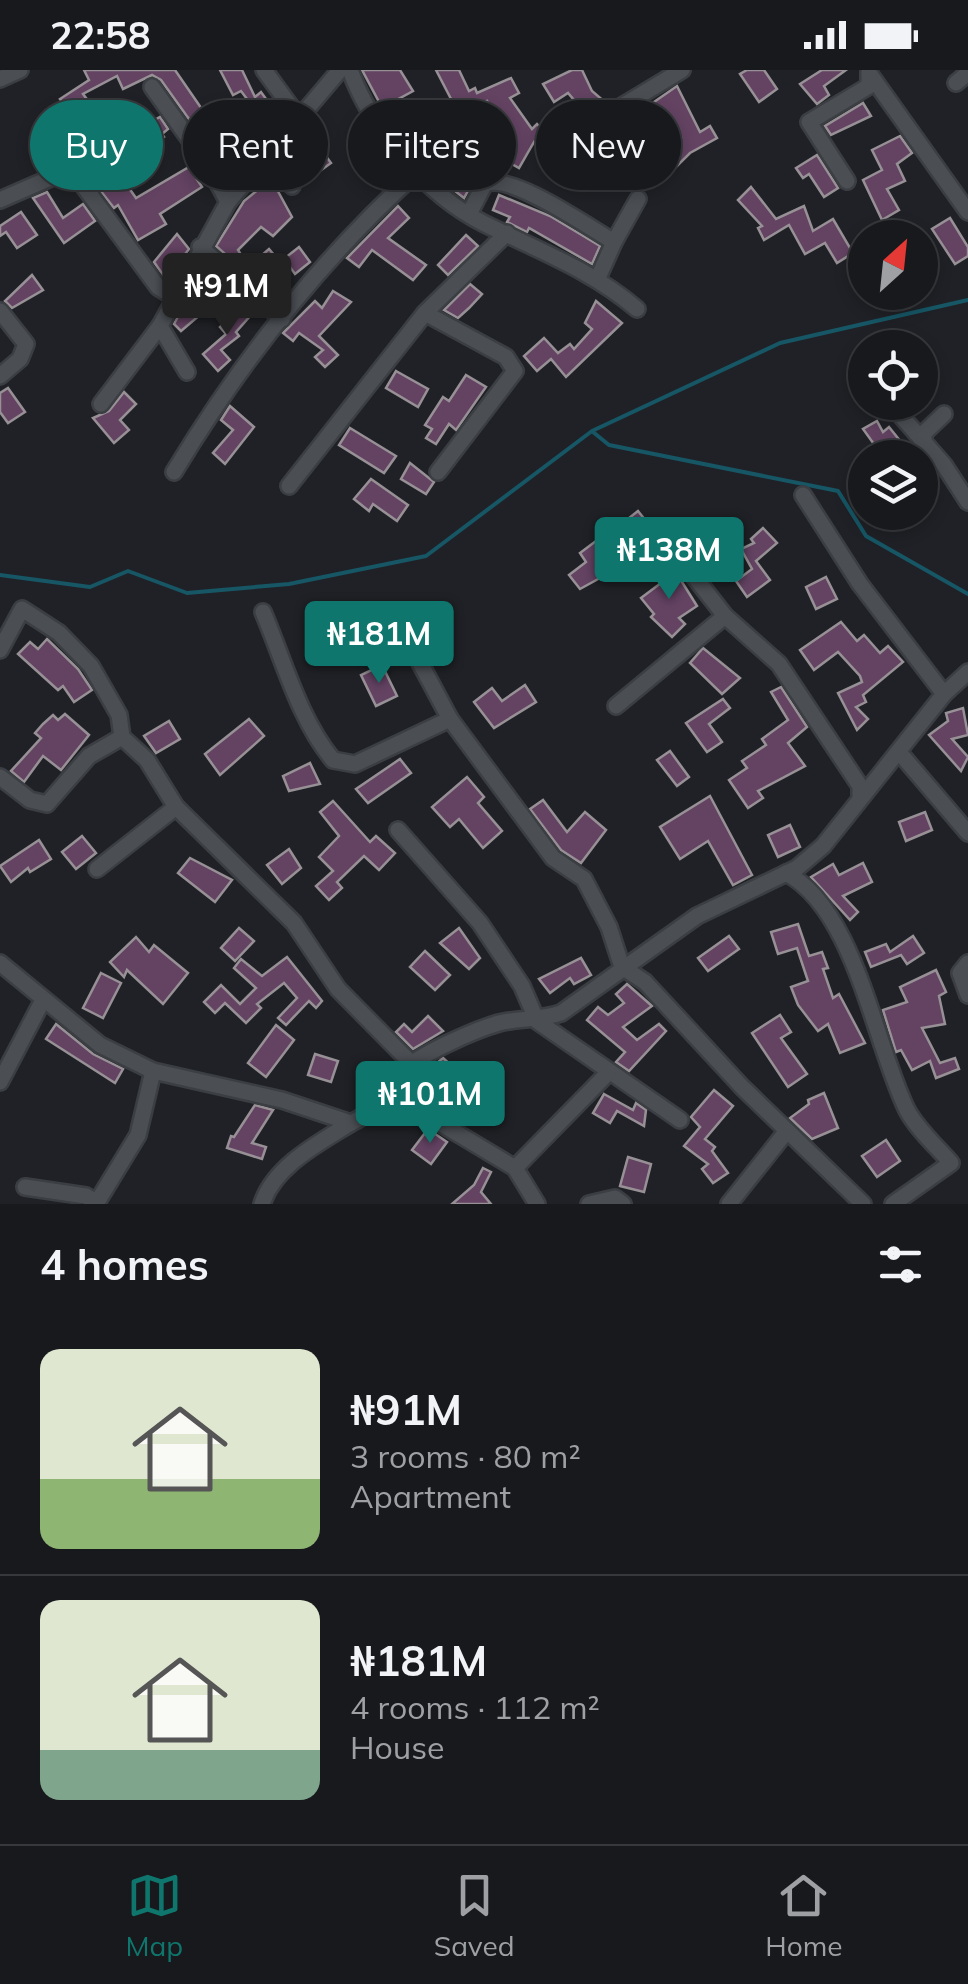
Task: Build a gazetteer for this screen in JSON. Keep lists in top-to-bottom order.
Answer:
{
  "north": "top right",
  "page": {
    "status": "22:58",
    "chip": [
      "Buy",
      "Rent",
      "Filters",
      "New"
    ],
    "price": [
      "₦91M",
      "₦138M",
      "₦181M",
      "₦101M"
    ],
    "heading": "4 homes",
    "list": [
      {
        "name": "₦91M",
        "note": "3 rooms · 80 m² · Apartment"
      },
      {
        "name": "₦181M",
        "note": "4 rooms · 112 m² · House"
      }
    ],
    "tabs": ["Map", "Saved", "Home"]
  }
}
